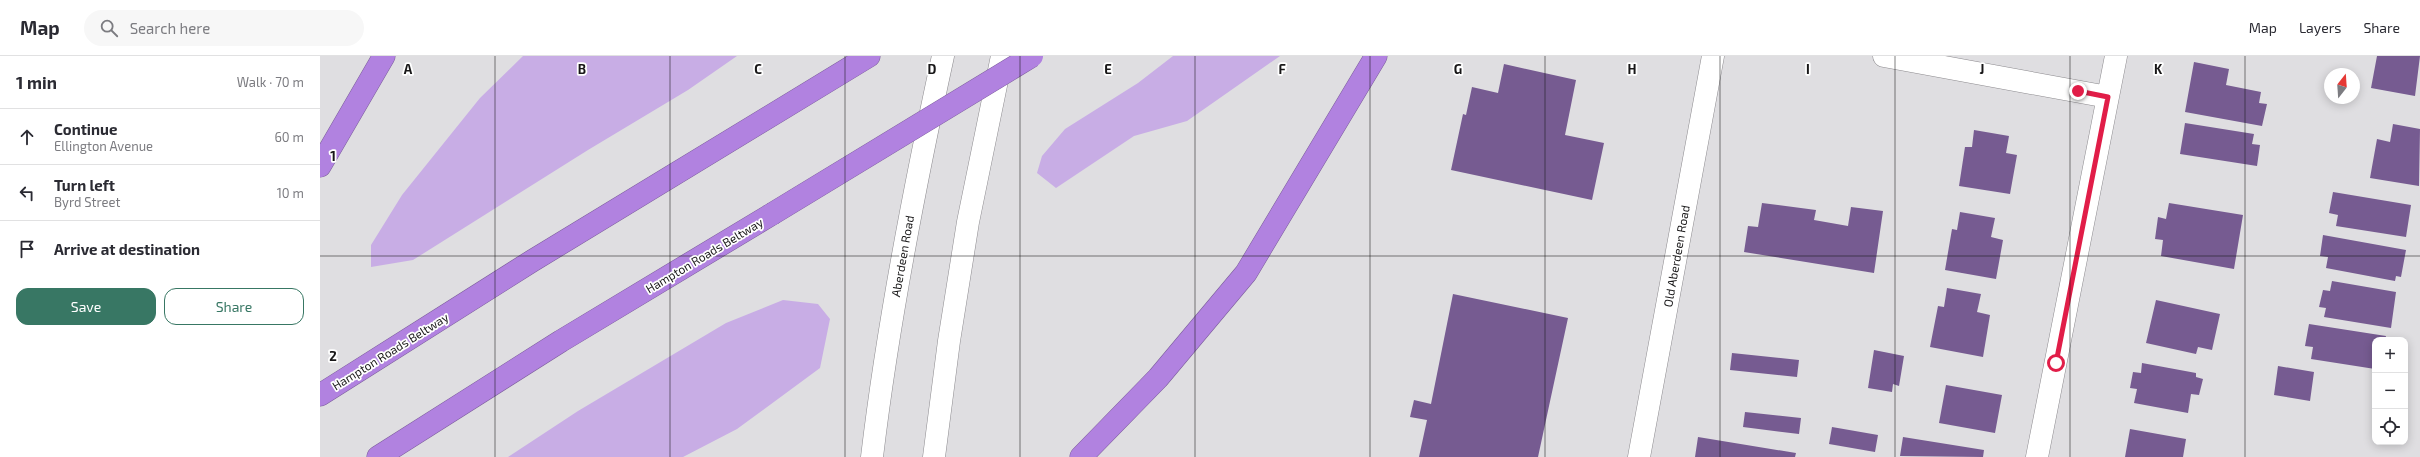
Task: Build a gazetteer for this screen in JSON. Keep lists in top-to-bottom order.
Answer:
{
  "streets": {
    "highway": ["Hampton Roads Beltway"],
    "street": ["Aberdeen Road", "Old Aberdeen Road"]
  },
  "north": "top",
  "page": {
    "header": "Map",
    "search": "Search here",
    "nav": ["Map", "Layers", "Share"],
    "heading": ["1 min", "Walk · 70 m"],
    "list": [
      ["Continue", "Ellington Avenue", "60 m"],
      ["Turn left", "Byrd Street", "10 m"],
      "Arrive at destination"
    ],
    "buttons": ["Save", "Share"],
    "map_buttons": ["+", "−"]
  },
  "grid": {
    "columns": [
      "A",
      "B",
      "C",
      "D",
      "E",
      "F",
      "G",
      "H",
      "I",
      "J",
      "K"
    ],
    "rows": ["1", "2"]
  }
}
